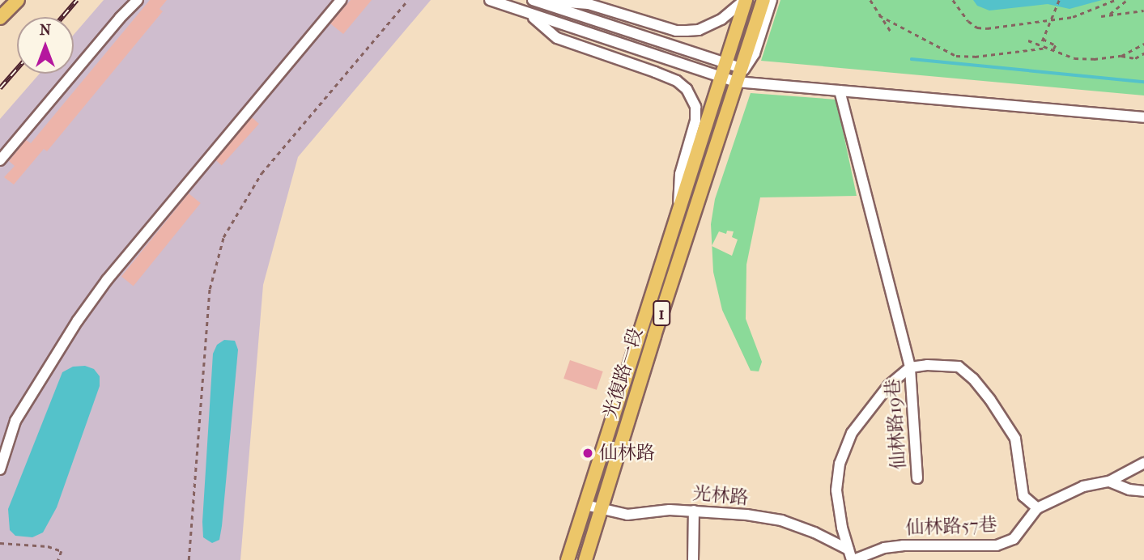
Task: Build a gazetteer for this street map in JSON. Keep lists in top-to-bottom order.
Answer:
{
  "streets": {
    "main road": ["1", "光復路一段"],
    "street": ["仙林路19巷", "光林路", "仙林路57巷"]
  },
  "crossings": [
    ["1", "光復路一段"],
    ["光復路一段", "光林路"],
    ["光林路", "仙林路57巷"]
  ],
  "places": ["仙林路"],
  "north": "top"
}
